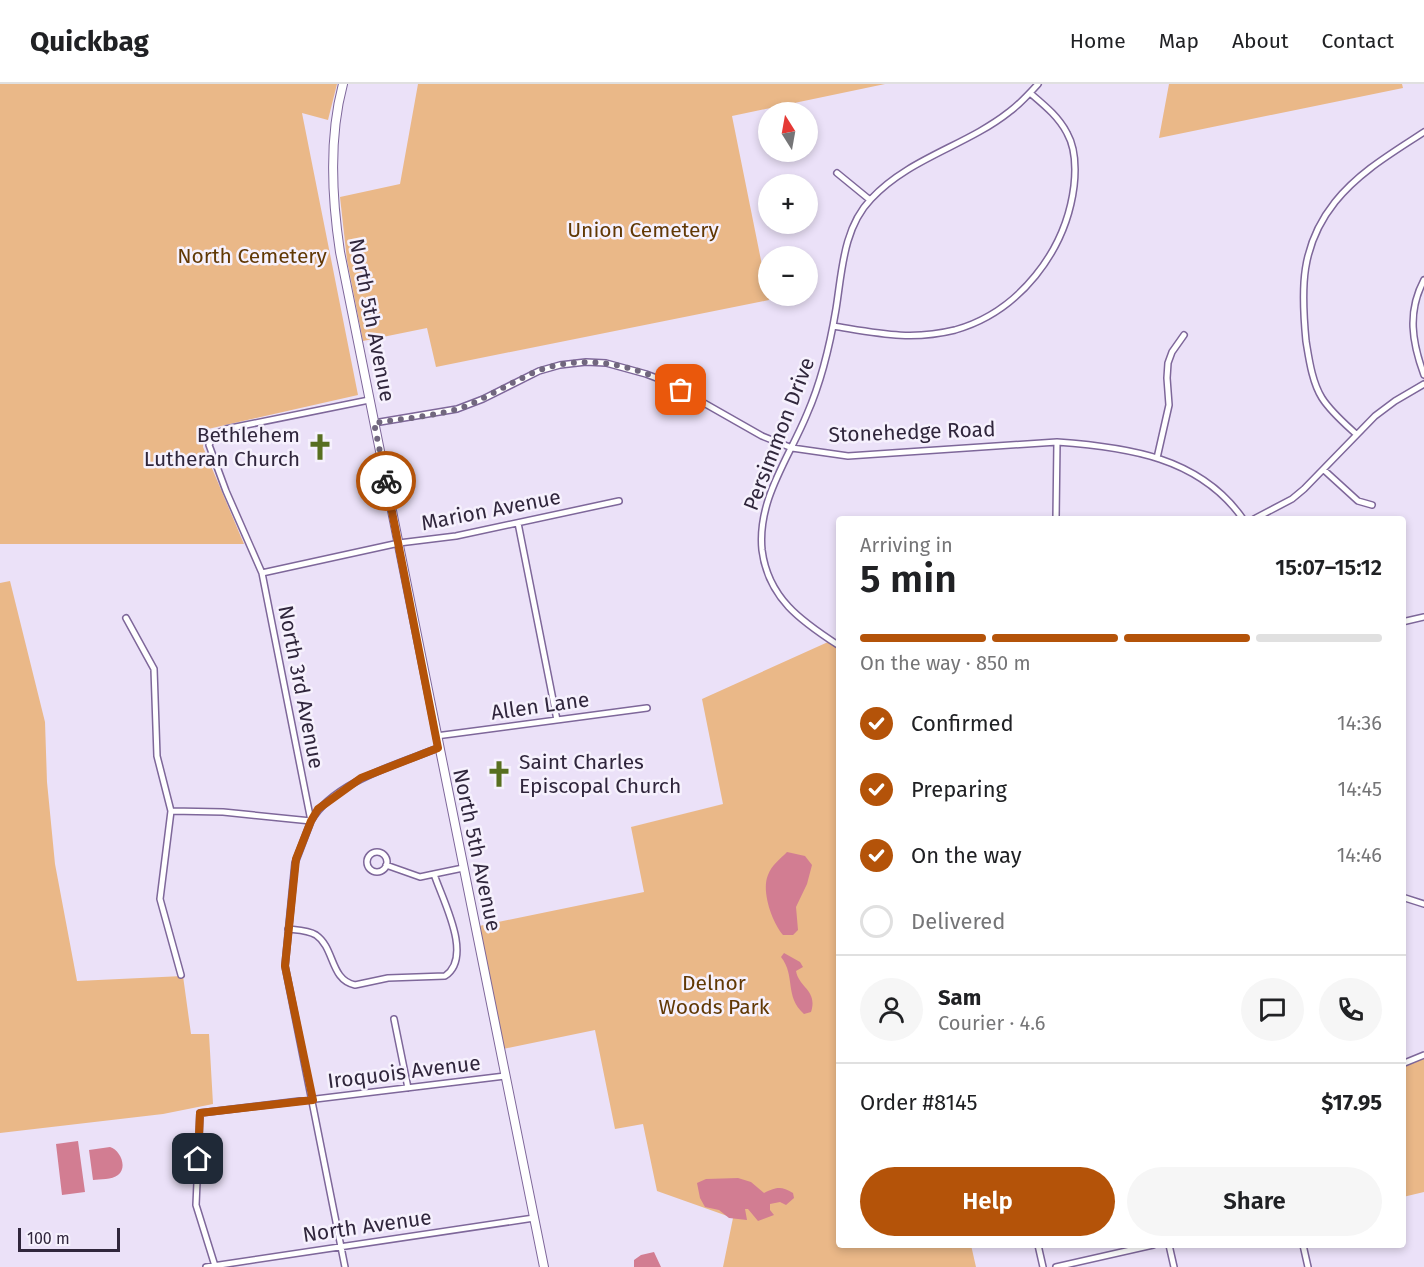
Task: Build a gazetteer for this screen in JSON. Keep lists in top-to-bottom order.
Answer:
{
  "streets": {
    "main road": ["North 5th Avenue"],
    "street": [
      "Stonehedge Road",
      "Persimmon Drive",
      "Marion Avenue",
      "North 3rd Avenue",
      "Allen Lane",
      "Iroquois Avenue",
      "North Avenue"
    ]
  },
  "crossings": [
    ["North 5th Avenue", "Stonehedge Road"],
    ["North 5th Avenue", "Marion Avenue"],
    ["North 5th Avenue", "North 3rd Avenue"],
    ["North 5th Avenue", "Allen Lane"],
    ["North 5th Avenue", "Iroquois Avenue"],
    ["North 5th Avenue", "North Avenue"],
    ["Stonehedge Road", "Persimmon Drive"],
    ["Marion Avenue", "North 3rd Avenue"],
    ["Iroquois Avenue", "North Avenue"]
  ],
  "parks": ["Union Cemetery", "North Cemetery", "Delnor Woods Park"],
  "places": {
    "church": ["Bethlehem Lutheran Church", "Saint Charles Episcopal Church"]
  },
  "scale_bar": "100 m",
  "north": "top",
  "page": {
    "header": "Quickbag",
    "nav": [
      "Home",
      "Map",
      "About",
      "Contact"
    ],
    "map_buttons": ["+", "−"],
    "heading": ["5 min", "Arriving in", "15:07–15:12"],
    "panel": [
      "Sam",
      "Courier · 4.6",
      "Order #8145",
      "$17.95"
    ],
    "bar": "On the way · 850 m",
    "list": [
      ["Confirmed", "14:36"],
      ["Preparing", "14:45"],
      ["On the way", "14:46"],
      "Delivered"
    ],
    "buttons": ["Help", "Share"],
    "scale": "100 m"
  }
}
